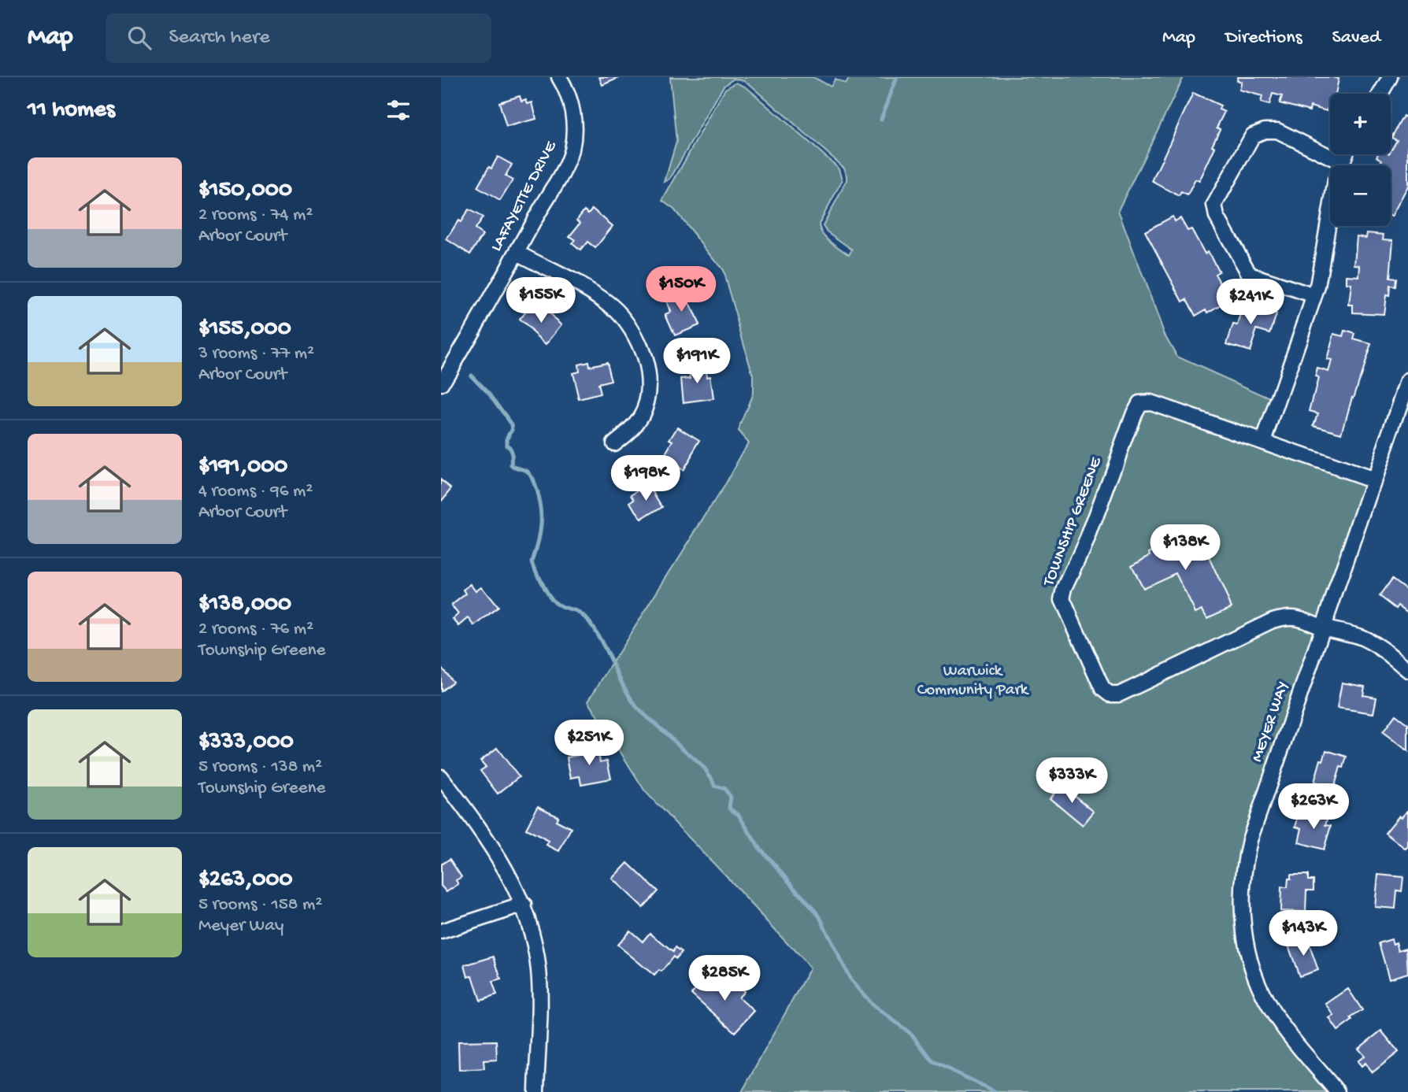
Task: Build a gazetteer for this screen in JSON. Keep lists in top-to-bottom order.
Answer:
{
  "streets": {
    "street": ["LAFAYETTE DRIVE", "TOWNSHIP GREENE", "MEYER WAY"]
  },
  "crossings": [
    ["TOWNSHIP GREENE", "MEYER WAY"]
  ],
  "parks": ["Warwick Community Park"],
  "page": {
    "header": "Map",
    "search": "Search here",
    "nav": ["Map", "Directions", "Saved"],
    "heading": "11 homes",
    "map_buttons": ["+", "−"],
    "list": [
      {
        "name": "$150,000",
        "note": "2 rooms · 74 m² · Arbor Court"
      },
      {
        "name": "$155,000",
        "note": "3 rooms · 77 m² · Arbor Court"
      },
      {
        "name": "$191,000",
        "note": "4 rooms · 96 m² · Arbor Court"
      },
      {
        "name": "$138,000",
        "note": "2 rooms · 76 m² · Township Greene"
      },
      {
        "name": "$333,000",
        "note": "5 rooms · 138 m² · Township Greene"
      },
      {
        "name": "$263,000",
        "note": "5 rooms · 158 m² · Meyer Way"
      }
    ],
    "price": [
      "$150K",
      "$155K",
      "$241K",
      "$191K",
      "$198K",
      "$138K",
      "$251K",
      "$333K",
      "$263K",
      "$143K",
      "$285K"
    ]
  }
}
